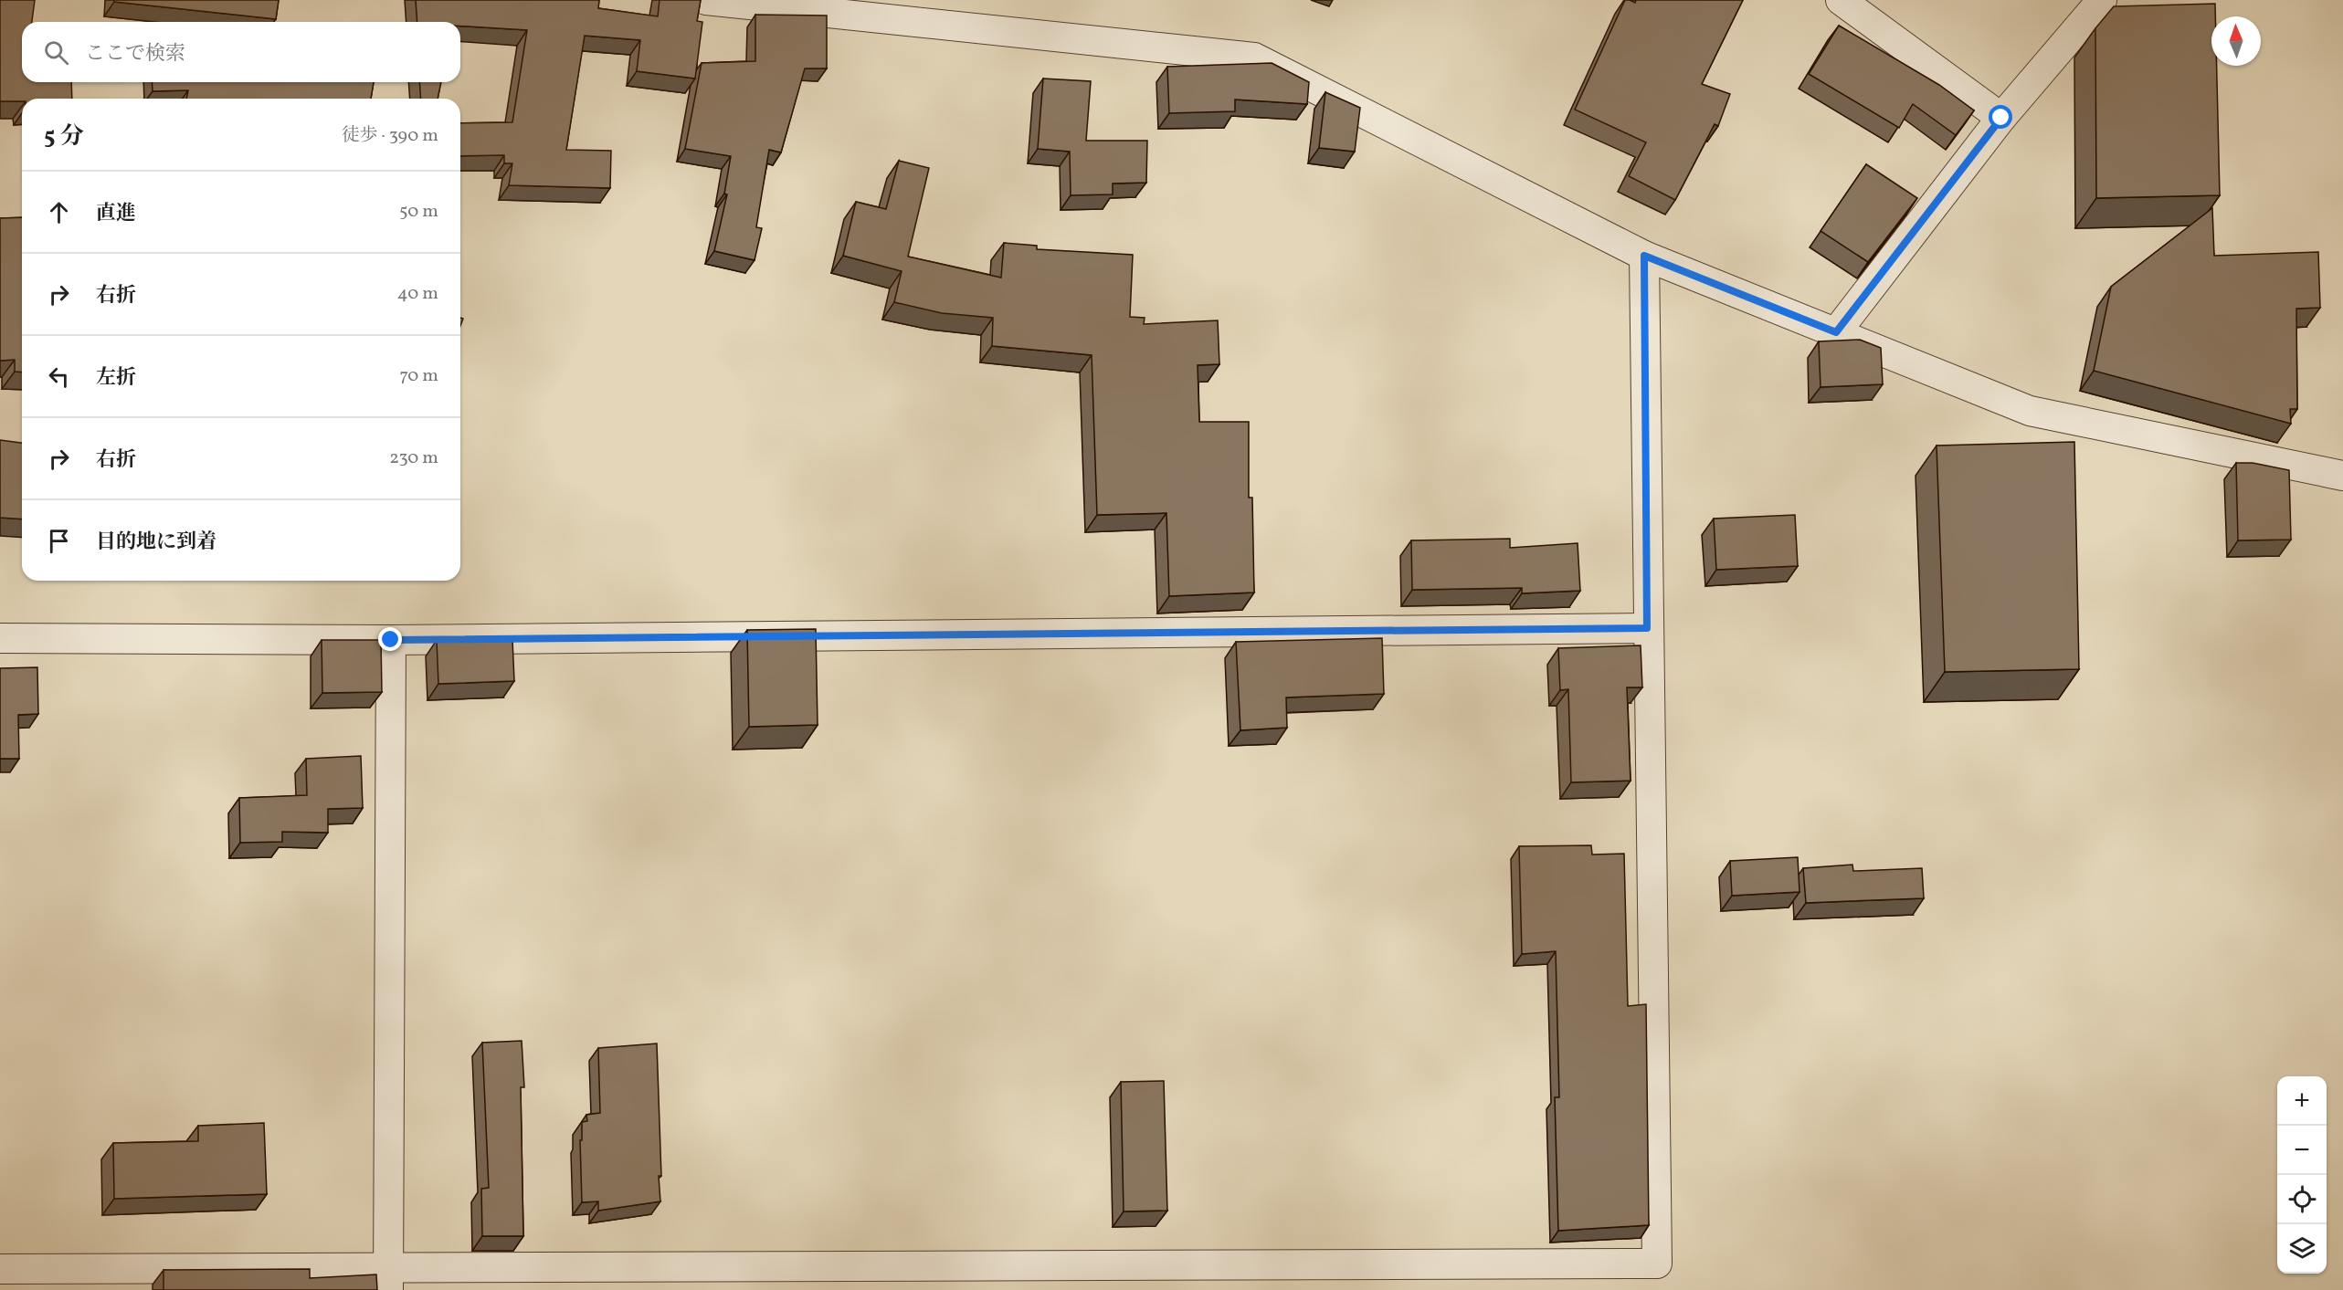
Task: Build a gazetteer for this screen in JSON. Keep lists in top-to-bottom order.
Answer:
{
  "north": "top",
  "page": {
    "search": "ここで検索",
    "heading": ["5 分", "徒歩 · 390 m"],
    "list": [
      ["直進", "50 m"],
      ["右折", "40 m"],
      ["左折", "70 m"],
      ["右折", "230 m"],
      "目的地に到着"
    ],
    "map_buttons": ["+", "−"]
  }
}
